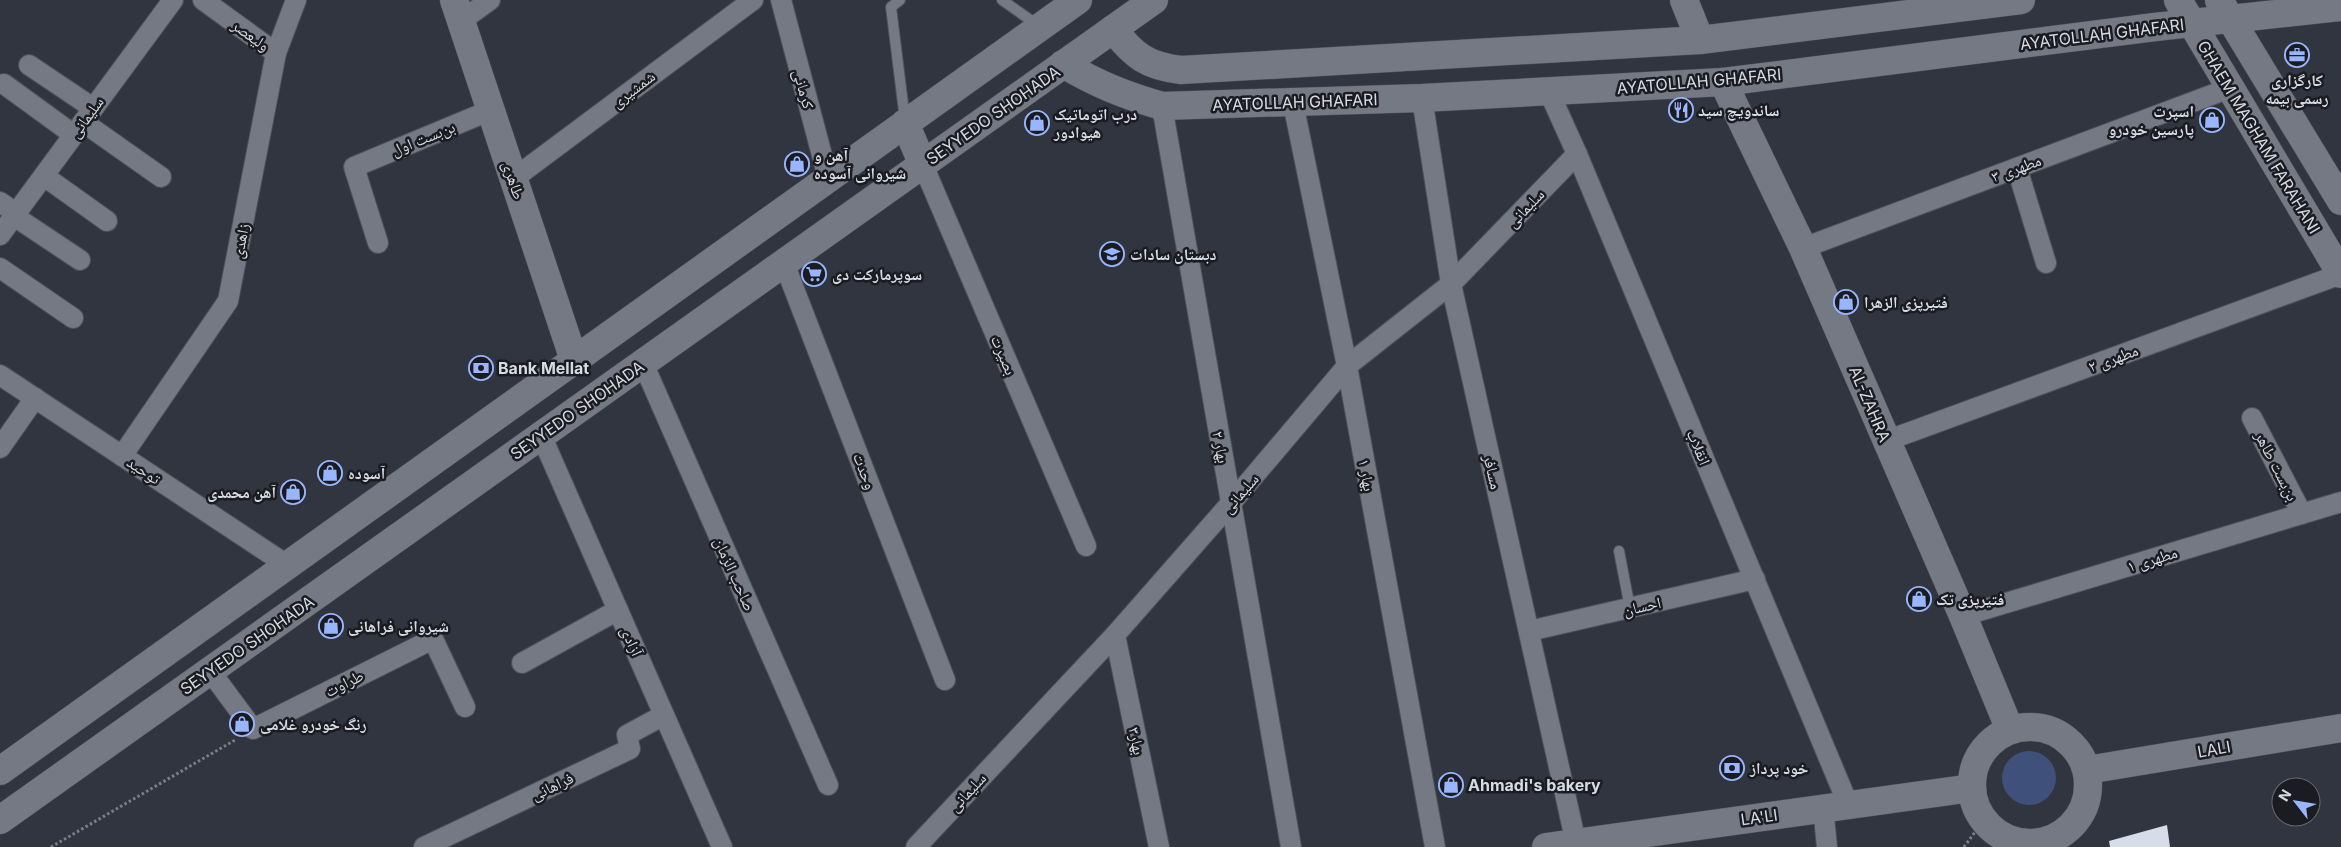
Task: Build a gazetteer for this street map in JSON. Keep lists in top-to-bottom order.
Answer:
{
  "streets": {
    "main road": [
      "AYATOLLAH GHAFARI",
      "SEYYEDO SHOHADA",
      "GHAEM MAGHAM FARAHANI",
      "طاهری",
      "AL-ZAHRA",
      "LALI",
      "LA'LI"
    ],
    "street": [
      "ولیعصر",
      "شمشیری",
      "کرمانی",
      "سلیمانی",
      "بن‌بست اول",
      "مطهری ۳",
      "زاهدی",
      "بصیرت",
      "مطهری ۲",
      "بهار ۲",
      "انقلاب",
      "بن‌بست طاهر",
      "توحید",
      "وحدت",
      "مسافر",
      "بهار ۱",
      "مطهری ۱",
      "صاحب الزمان",
      "احسان",
      "آزادی",
      "طراوت",
      "بهار۳",
      "فراهانی"
    ]
  },
  "crossings": [
    ["AYATOLLAH GHAFARI", "SEYYEDO SHOHADA"],
    ["AYATOLLAH GHAFARI", "GHAEM MAGHAM FARAHANI"],
    ["AYATOLLAH GHAFARI", "AL-ZAHRA"],
    ["AYATOLLAH GHAFARI", "بهار ۲"],
    ["AYATOLLAH GHAFARI", "انقلاب"],
    ["AYATOLLAH GHAFARI", "مسافر"],
    ["AYATOLLAH GHAFARI", "بهار ۱"],
    ["ولیعصر", "زاهدی"],
    ["شمشیری", "طاهری"],
    ["SEYYEDO SHOHADA", "بصیرت"],
    ["SEYYEDO SHOHADA", "وحدت"],
    ["SEYYEDO SHOHADA", "صاحب الزمان"],
    ["SEYYEDO SHOHADA", "آزادی"],
    ["سلیمانی", "بهار ۲"],
    ["سلیمانی", "انقلاب"],
    ["سلیمانی", "مسافر"],
    ["سلیمانی", "بهار ۱"],
    ["سلیمانی", "بهار۳"],
    ["GHAEM MAGHAM FARAHANI", "مطهری ۳"],
    ["GHAEM MAGHAM FARAHANI", "مطهری ۲"],
    ["بن‌بست اول", "طاهری"],
    ["مطهری ۳", "AL-ZAHRA"],
    ["زاهدی", "توحید"],
    ["مطهری ۲", "AL-ZAHRA"],
    ["AL-ZAHRA", "مطهری ۱"],
    ["AL-ZAHRA", "LALI"],
    ["AL-ZAHRA", "LA'LI"],
    ["انقلاب", "احسان"],
    ["انقلاب", "LA'LI"],
    ["بن‌بست طاهر", "مطهری ۱"],
    ["مسافر", "احسان"],
    ["مسافر", "LA'LI"],
    ["آزادی", "فراهانی"],
    ["LALI", "LA'LI"]
  ],
  "places": {
    "office": ["کارگزاری رسمی بیمه"],
    "restaurant": ["ساندویچ سید"],
    "shop": [
      "اسپرت پارسین خودرو",
      "درب اتوماتیک هیوادور",
      "آهن و شیروانی آسوده",
      "فتیرپزی الزهرا",
      "آسوده",
      "آهن محمدی",
      "فتیرپزی تک",
      "شیروانی فراهانی",
      "رنگ خودرو غلامی",
      "Ahmadi's bakery"
    ],
    "school or university": ["دبستان سادات"],
    "supermarket": ["سوپرمارکت دی"],
    "bank": ["Bank Mellat", "خود پرداز"]
  },
  "north": "top left"
}
